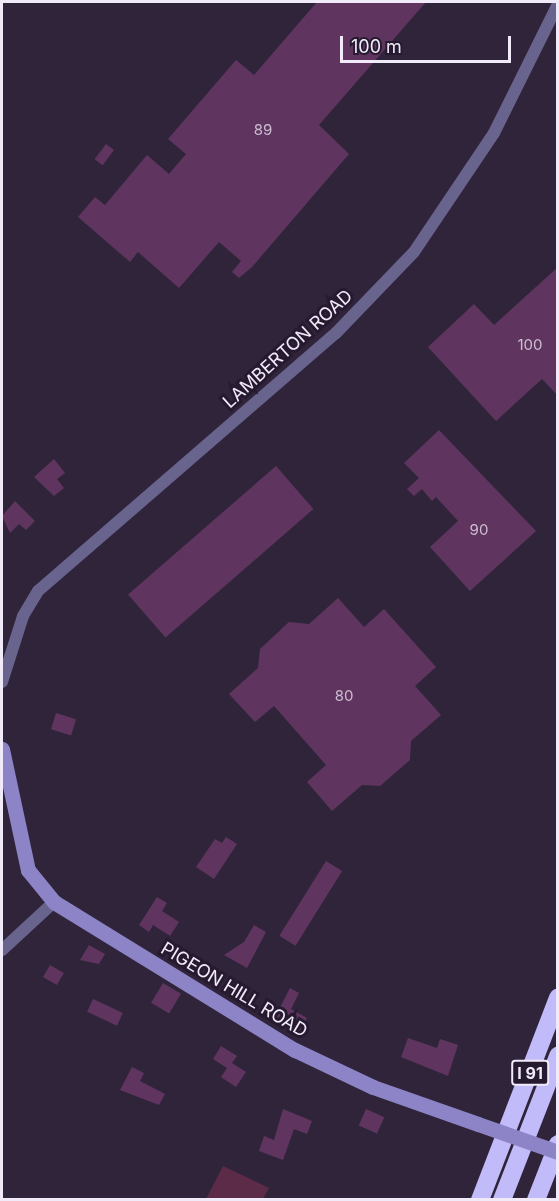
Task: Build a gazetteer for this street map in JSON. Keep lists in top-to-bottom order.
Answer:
{
  "streets": {
    "highway": ["I 91"],
    "street": ["LAMBERTON ROAD", "PIGEON HILL ROAD"]
  },
  "house_numbers": [
    "89",
    "100",
    "90",
    "80"
  ],
  "scale_bar": "100 m"
}
